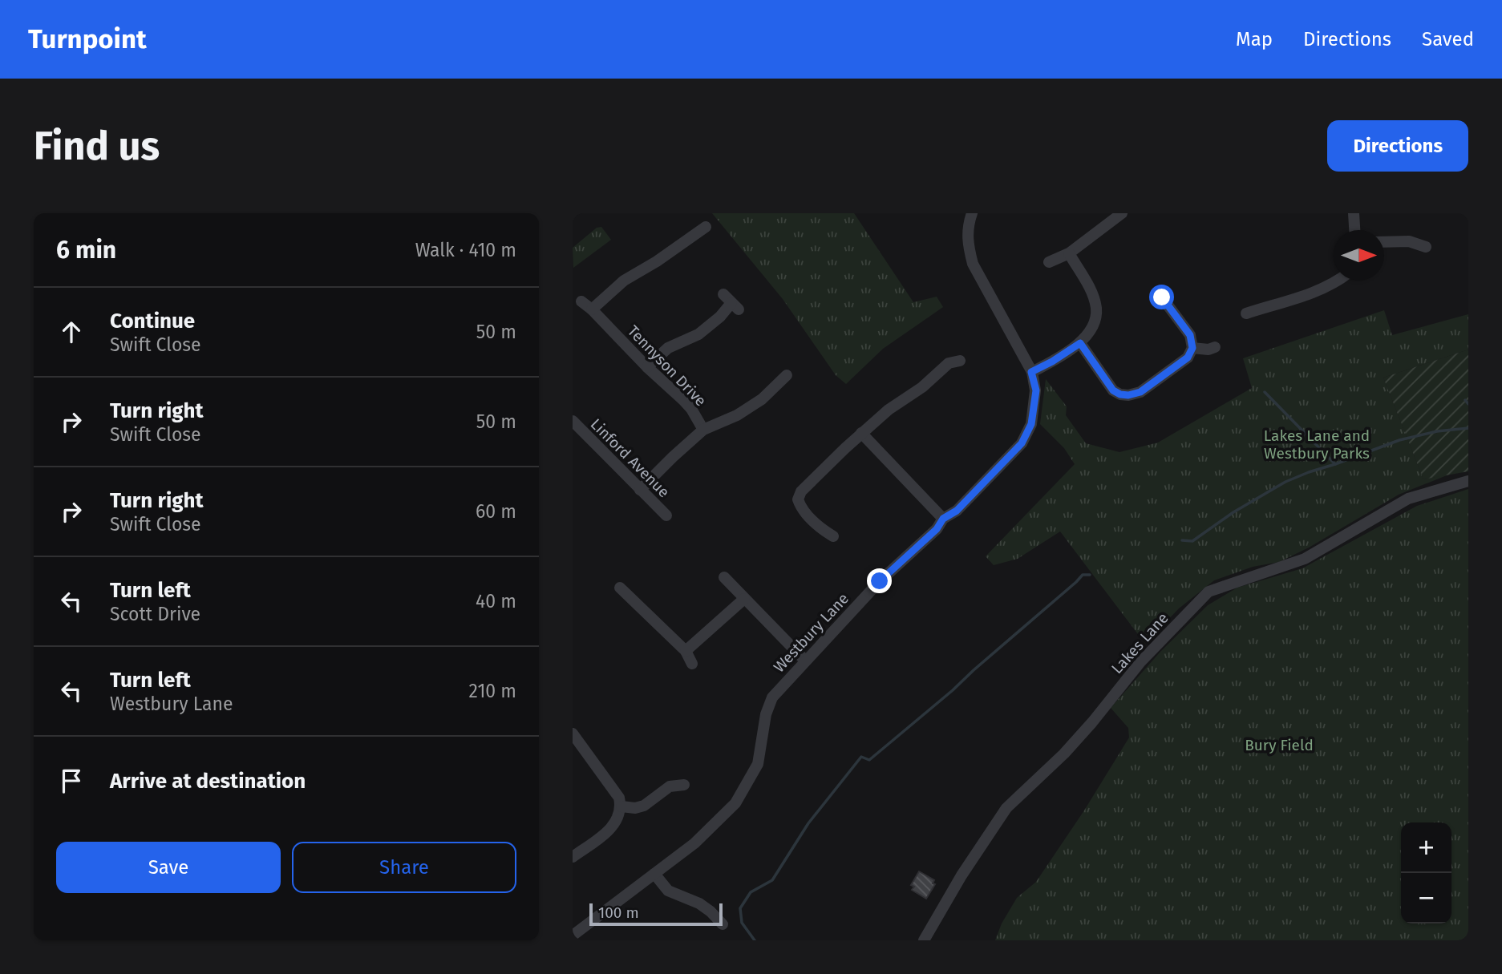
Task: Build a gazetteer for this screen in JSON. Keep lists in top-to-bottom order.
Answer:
{
  "streets": {
    "street": [
      "Tennyson Drive",
      "Linford Avenue",
      "Westbury Lane",
      "Lakes Lane"
    ]
  },
  "crossings": [
    ["Tennyson Drive", "Linford Avenue"]
  ],
  "parks": ["Lakes Lane and Westbury Parks", "Bury Field"],
  "scale_bar": "100 m",
  "north": "right",
  "page": {
    "header": "Turnpoint",
    "nav": ["Map", "Directions", "Saved"],
    "buttons": [
      "Directions",
      ["Save", "Share"]
    ],
    "title": "Find us",
    "heading": ["6 min", "Walk · 410 m"],
    "list": [
      ["Continue", "Swift Close", "50 m"],
      ["Turn right", "Swift Close", "50 m"],
      ["Turn right", "Swift Close", "60 m"],
      ["Turn left", "Scott Drive", "40 m"],
      ["Turn left", "Westbury Lane", "210 m"],
      "Arrive at destination"
    ],
    "map_buttons": ["+", "−"],
    "scale": "100 m"
  }
}
